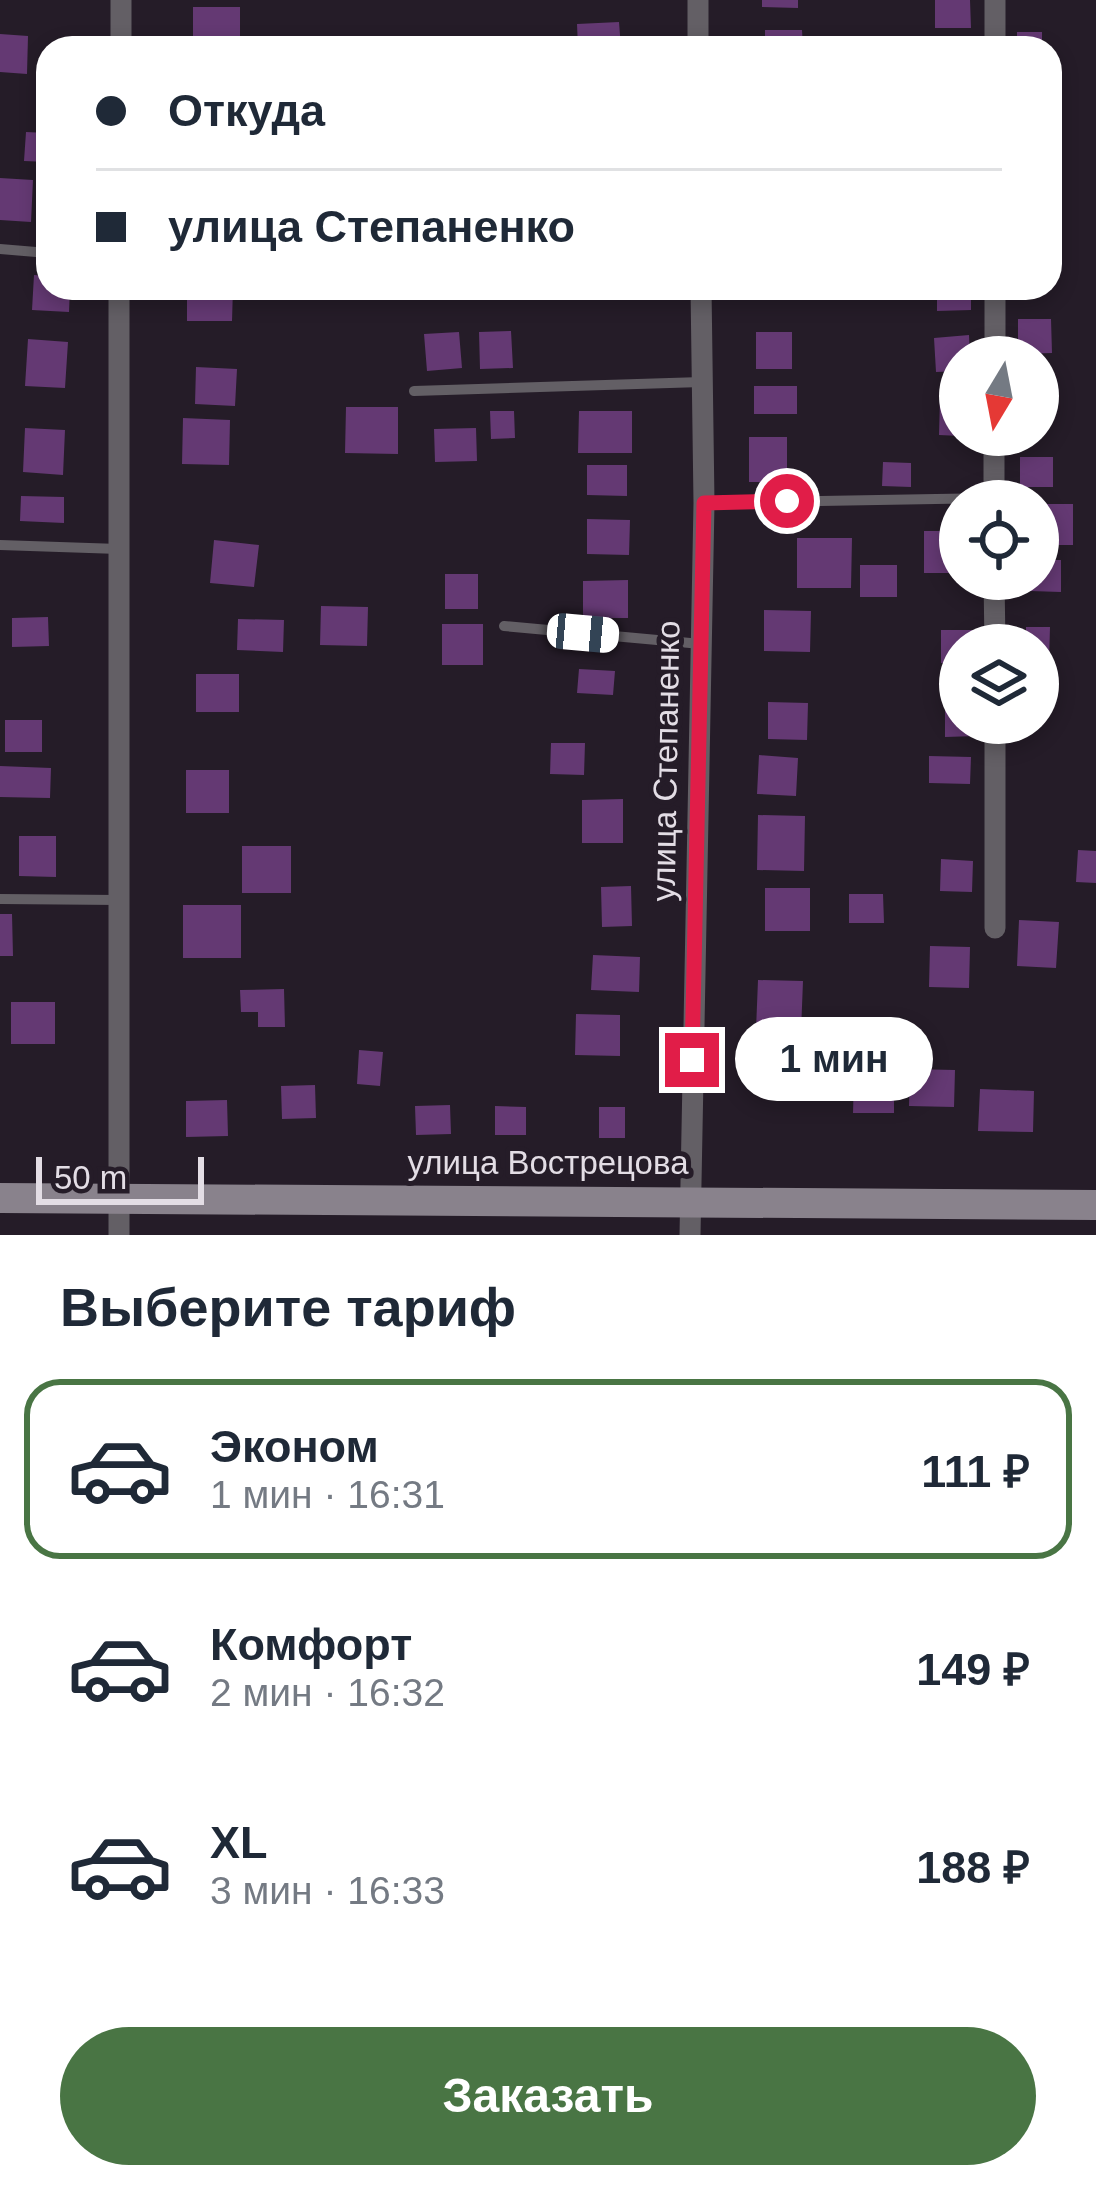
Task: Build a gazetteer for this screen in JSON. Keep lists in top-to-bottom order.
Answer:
{
  "streets": {
    "street": ["улица Степаненко", "улица Вострецова"]
  },
  "crossings": [
    ["улица Степаненко", "улица Вострецова"]
  ],
  "scale_bar": "50 m",
  "north": "bottom",
  "page": {
    "banner": ["Откуда", "улица Степаненко"],
    "bubble": "1 мин",
    "scale": "50 m",
    "heading": "Выберите тариф",
    "list": [
      {
        "name": "Эконом",
        "note": "1 мин · 16:31",
        "value": "111 ₽"
      },
      {
        "name": "Комфорт",
        "note": "2 мин · 16:32",
        "value": "149 ₽"
      },
      {
        "name": "XL",
        "note": "3 мин · 16:33",
        "value": "188 ₽"
      }
    ],
    "buttons": "Заказать"
  }
}
